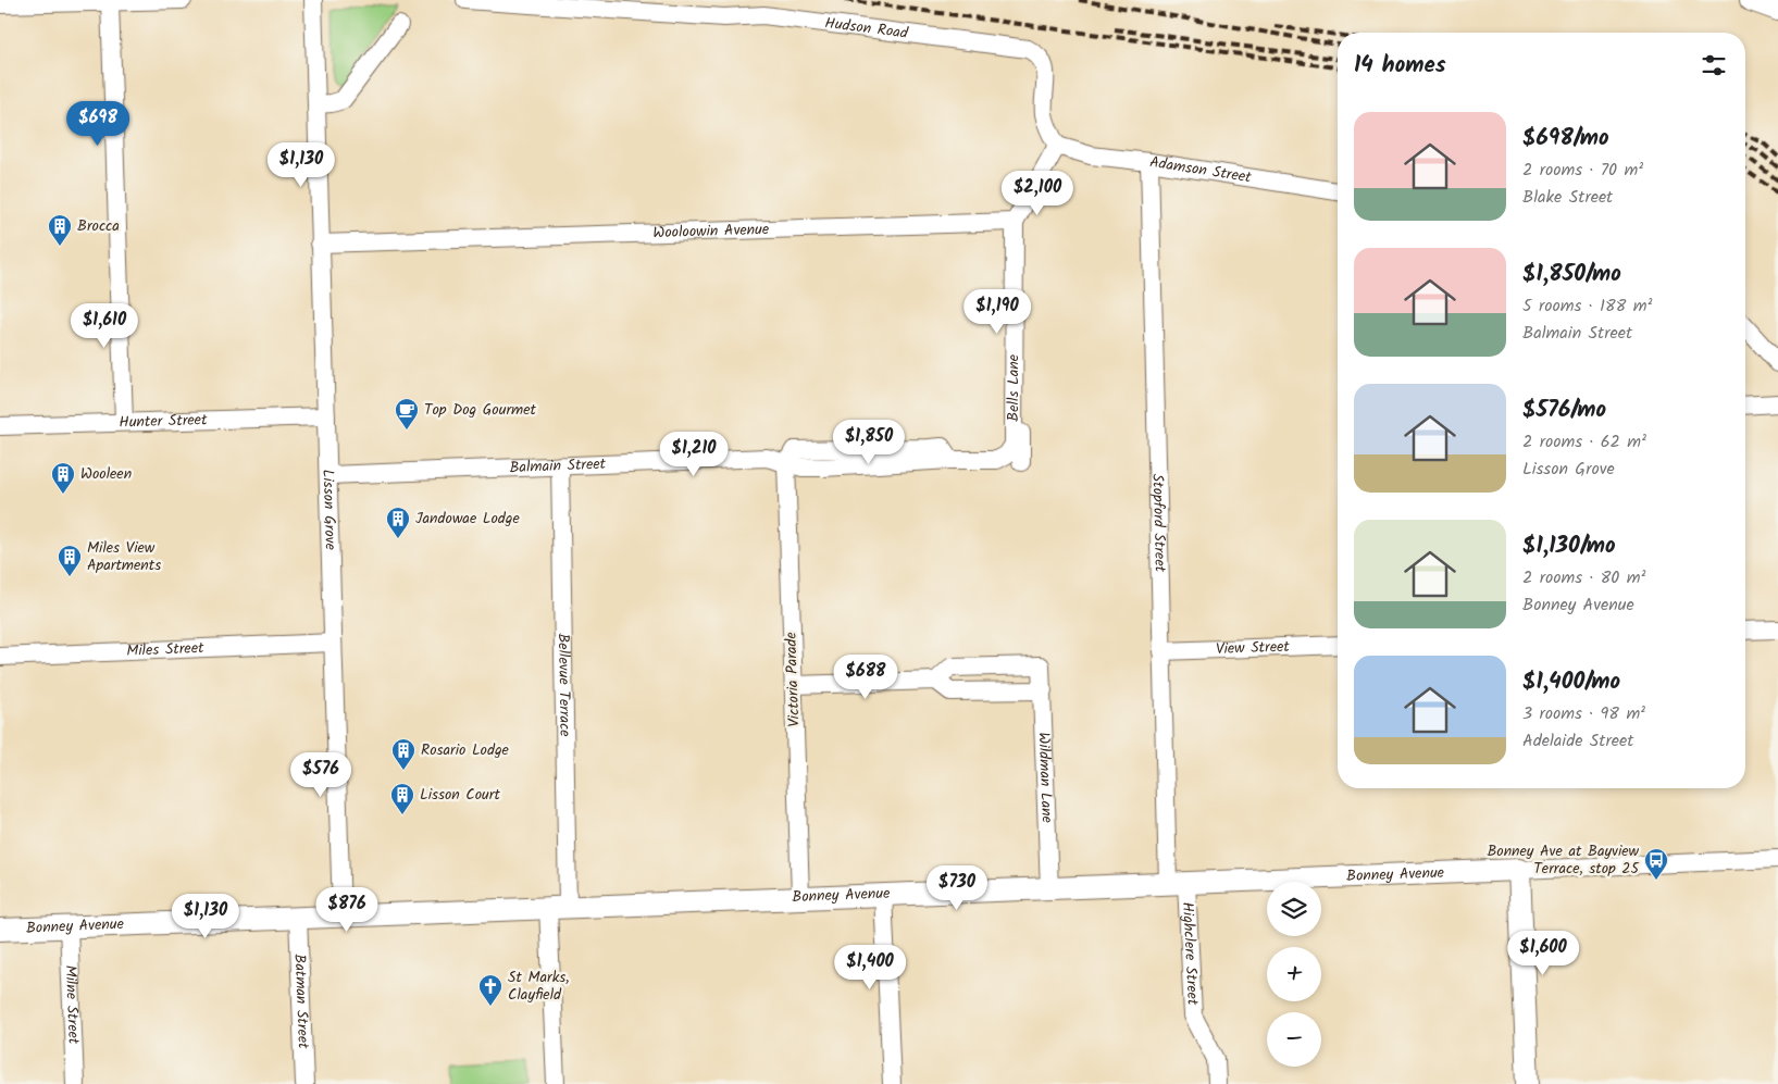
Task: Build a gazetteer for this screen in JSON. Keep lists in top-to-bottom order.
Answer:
{
  "streets": {
    "street": [
      "Hudson Road",
      "Adamson Street",
      "Wooloowin Avenue",
      "Bells Lane",
      "Hunter Street",
      "Balmain Street",
      "Lisson Grove",
      "Stopford Street",
      "View Street",
      "Miles Street",
      "Victoria Parade",
      "Bellevue Terrace",
      "Wildman Lane",
      "Bonney Avenue",
      "Highclere Street",
      "Batman Street",
      "Milne Street"
    ]
  },
  "crossings": [
    ["Hudson Road", "Adamson Street"],
    ["Adamson Street", "Stopford Street"],
    ["Wooloowin Avenue", "Bells Lane"],
    ["Wooloowin Avenue", "Lisson Grove"],
    ["Bells Lane", "Balmain Street"],
    ["Hunter Street", "Lisson Grove"],
    ["Balmain Street", "Lisson Grove"],
    ["Balmain Street", "Victoria Parade"],
    ["Balmain Street", "Bellevue Terrace"],
    ["Lisson Grove", "Miles Street"],
    ["Lisson Grove", "Bonney Avenue"],
    ["Stopford Street", "View Street"],
    ["Stopford Street", "Bonney Avenue"],
    ["Stopford Street", "Highclere Street"],
    ["Victoria Parade", "Bonney Avenue"],
    ["Bellevue Terrace", "Bonney Avenue"],
    ["Wildman Lane", "Bonney Avenue"],
    ["Bonney Avenue", "Highclere Street"],
    ["Bonney Avenue", "Batman Street"],
    ["Bonney Avenue", "Milne Street"]
  ],
  "places": {
    "building": [
      "Brocca",
      "Wooleen",
      "Jandowae Lodge",
      "Miles View Apartments",
      "Rosario Lodge",
      "Lisson Court"
    ],
    "cafe": ["Top Dog Gourmet"],
    "bus stop": ["Bonney Ave at Bayview Terrace, stop 25"],
    "church": ["St Marks, Clayfield"]
  },
  "page": {
    "heading": "14 homes",
    "list": [
      {
        "name": "$698/mo",
        "note": "2 rooms · 70 m² · Blake Street"
      },
      {
        "name": "$1,850/mo",
        "note": "5 rooms · 188 m² · Balmain Street"
      },
      {
        "name": "$576/mo",
        "note": "2 rooms · 62 m² · Lisson Grove"
      },
      {
        "name": "$1,130/mo",
        "note": "2 rooms · 80 m² · Bonney Avenue"
      },
      {
        "name": "$1,400/mo",
        "note": "3 rooms · 98 m² · Adelaide Street"
      }
    ],
    "price": [
      "$698",
      "$1,130",
      "$2,100",
      "$1,190",
      "$1,610",
      "$1,850",
      "$1,210",
      "$688",
      "$576",
      "$730",
      "$876",
      "$1,130",
      "$1,600",
      "$1,400"
    ],
    "map_buttons": ["+", "−"]
  }
}
